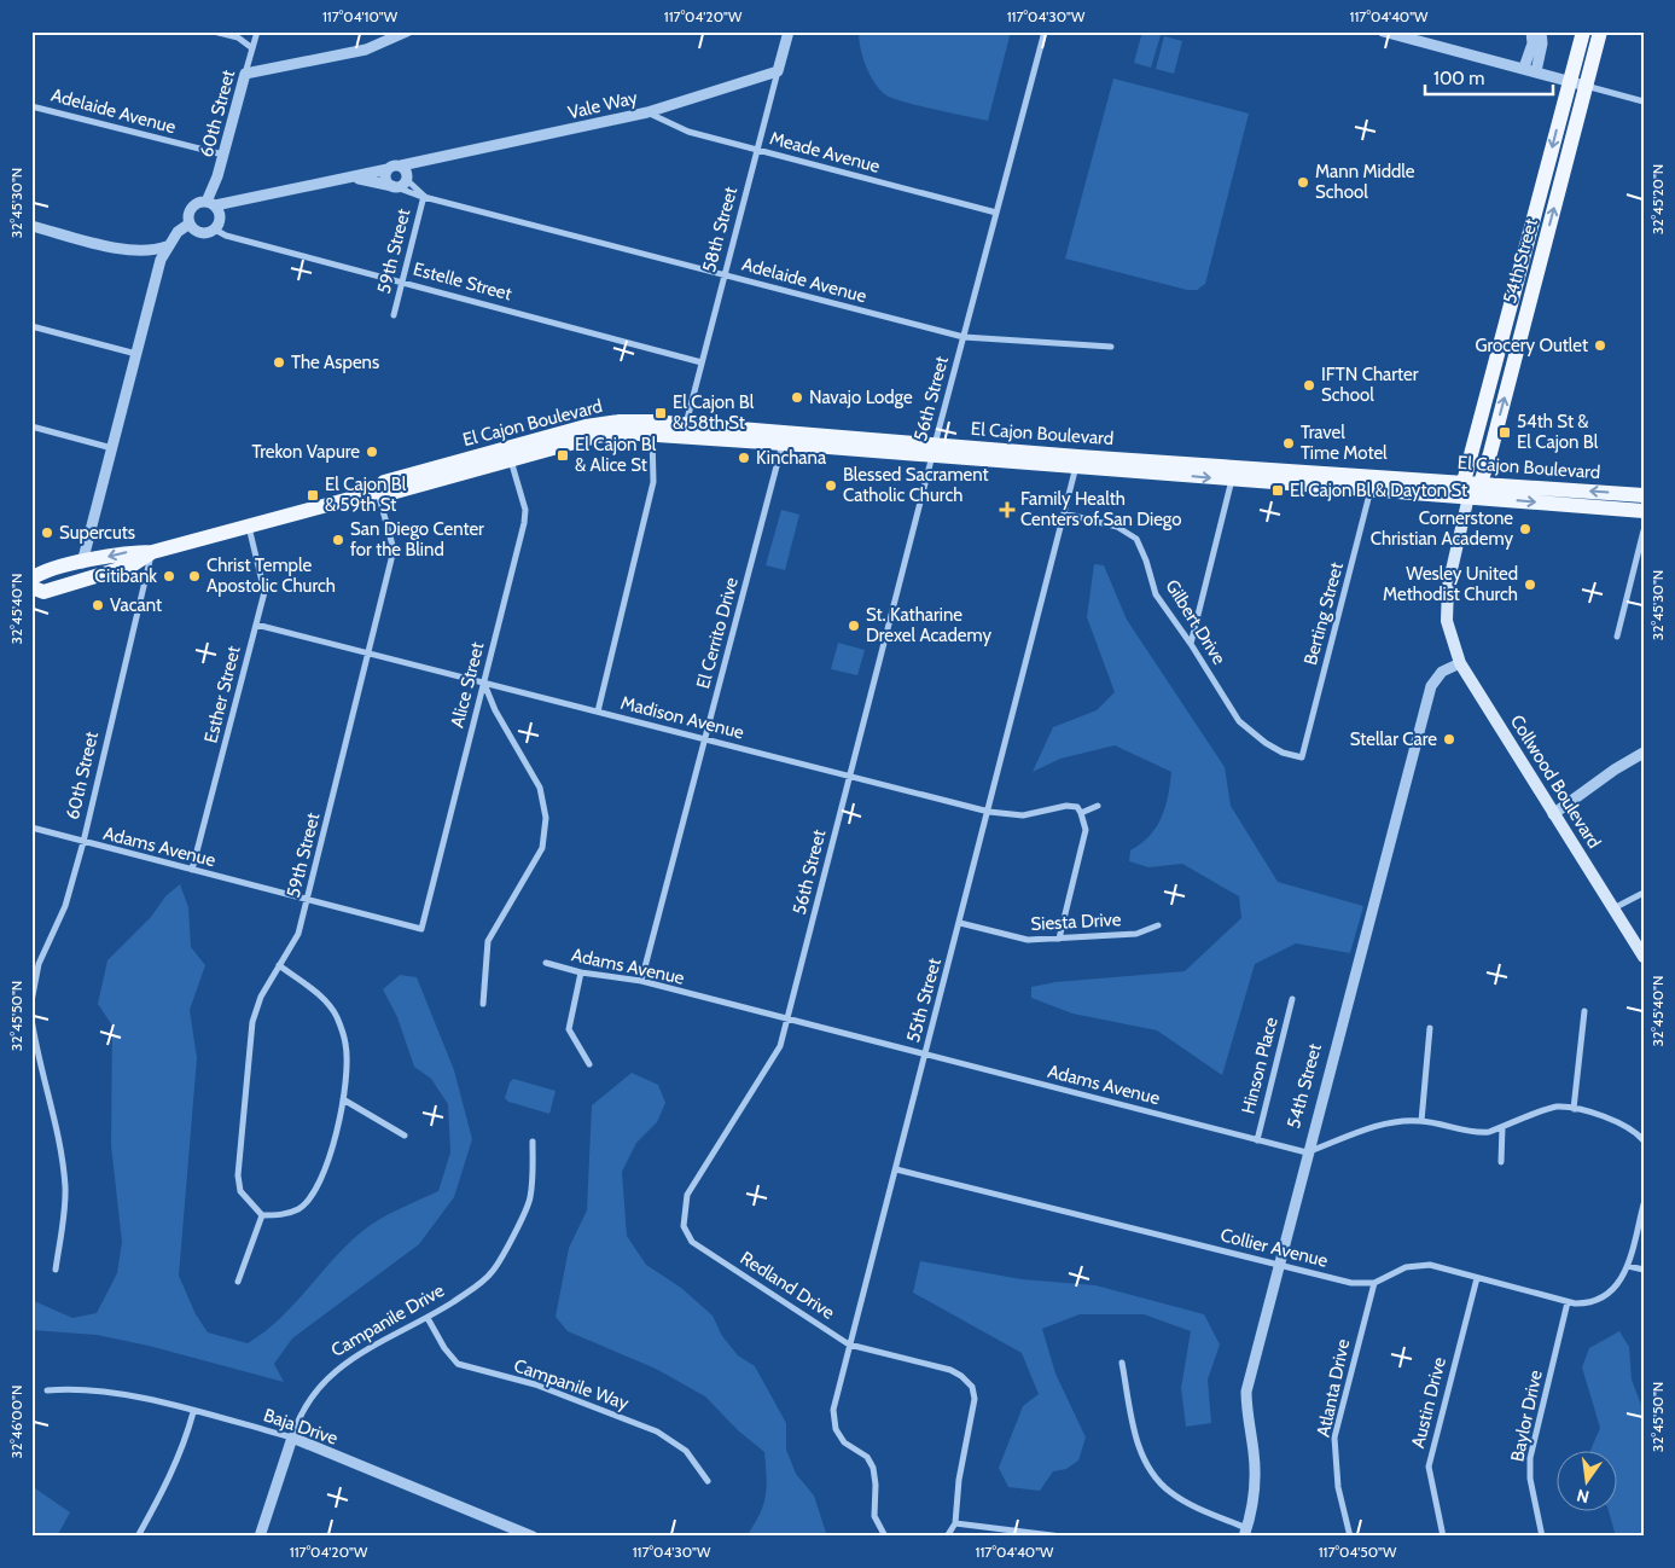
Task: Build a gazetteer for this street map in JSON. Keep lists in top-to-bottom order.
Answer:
{
  "streets": {
    "main road": ["54th Street", "El Cajon Boulevard", "Collwood Boulevard"],
    "street": [
      "Vale Way",
      "Adelaide Avenue",
      "60th Street",
      "Meade Avenue",
      "58th Street",
      "59th Street",
      "Estelle Street",
      "56th Street",
      "Berting Street",
      "Gilbert Drive",
      "El Cerrito Drive",
      "Alice Street",
      "Esther Street",
      "Madison Avenue",
      "Adams Avenue",
      "Siesta Drive",
      "55th Street",
      "Hinson Place",
      "Collier Avenue",
      "Redland Drive",
      "Campanile Drive",
      "Campanile Way",
      "Atlanta Drive",
      "Austin Drive",
      "Baylor Drive",
      "Baja Drive"
    ]
  },
  "crossings": [
    ["Vale Way", "Adelaide Avenue"],
    ["Vale Way", "60th Street"],
    ["Vale Way", "Meade Avenue"],
    ["Vale Way", "58th Street"],
    ["Vale Way", "Estelle Street"],
    ["Adelaide Avenue", "60th Street"],
    ["Adelaide Avenue", "58th Street"],
    ["Adelaide Avenue", "59th Street"],
    ["Adelaide Avenue", "56th Street"],
    ["60th Street", "Estelle Street"],
    ["60th Street", "El Cajon Boulevard"],
    ["60th Street", "Adams Avenue"],
    ["Meade Avenue", "58th Street"],
    ["Meade Avenue", "56th Street"],
    ["58th Street", "Estelle Street"],
    ["58th Street", "El Cajon Boulevard"],
    ["59th Street", "Estelle Street"],
    ["59th Street", "El Cajon Boulevard"],
    ["59th Street", "Madison Avenue"],
    ["59th Street", "Adams Avenue"],
    ["54th Street", "El Cajon Boulevard"],
    ["54th Street", "Collwood Boulevard"],
    ["54th Street", "Adams Avenue"],
    ["54th Street", "Collier Avenue"],
    ["56th Street", "El Cajon Boulevard"],
    ["56th Street", "Madison Avenue"],
    ["56th Street", "Adams Avenue"],
    ["56th Street", "Redland Drive"],
    ["El Cajon Boulevard", "Berting Street"],
    ["El Cajon Boulevard", "El Cerrito Drive"],
    ["El Cajon Boulevard", "Alice Street"],
    ["El Cajon Boulevard", "Esther Street"],
    ["El Cajon Boulevard", "55th Street"],
    ["Berting Street", "Gilbert Drive"],
    ["Gilbert Drive", "55th Street"],
    ["El Cerrito Drive", "Madison Avenue"],
    ["El Cerrito Drive", "Adams Avenue"],
    ["Alice Street", "Madison Avenue"],
    ["Alice Street", "Adams Avenue"],
    ["Esther Street", "Madison Avenue"],
    ["Esther Street", "Adams Avenue"],
    ["Madison Avenue", "55th Street"],
    ["Adams Avenue", "55th Street"],
    ["Adams Avenue", "Hinson Place"],
    ["Adams Avenue", "Redland Drive"],
    ["Siesta Drive", "55th Street"],
    ["55th Street", "Collier Avenue"],
    ["55th Street", "Redland Drive"],
    ["Collier Avenue", "Atlanta Drive"],
    ["Collier Avenue", "Austin Drive"],
    ["Collier Avenue", "Baylor Drive"],
    ["Campanile Drive", "Campanile Way"],
    ["Campanile Drive", "Baja Drive"]
  ],
  "places": {
    "other": [
      "Mann Middle School",
      "Grocery Outlet",
      "The Aspens",
      "IFTN Charter School",
      "Navajo Lodge",
      "Travel Time Motel",
      "Trekon Vapure",
      "Kinchana",
      "Blessed Sacrament Catholic Church",
      "Cornerstone Christian Academy",
      "Supercuts",
      "San Diego Center for the Blind",
      "Citibank",
      "Christ Temple Apostolic Church",
      "Wesley United Methodist Church",
      "Vacant",
      "St. Katharine Drexel Academy",
      "Stellar Care"
    ],
    "transit": [
      "El Cajon Bl & 58th St",
      "54th St & El Cajon Bl",
      "El Cajon Bl & Alice St",
      "El Cajon Bl & Dayton St",
      "El Cajon Bl & 59th St"
    ],
    "health": ["Family Health Centers of San Diego"]
  },
  "scale_bar": "100 m",
  "north": "bottom",
  "coordinates": [
    "117°04'10\"W",
    "117°04'20\"W",
    "117°04'30\"W",
    "117°04'40\"W",
    "32°45'20\"N",
    "32°45'30\"N",
    "32°45'40\"N",
    "32°45'50\"N",
    "32°46'00\"N",
    "117°04'50\"W"
  ]
}
